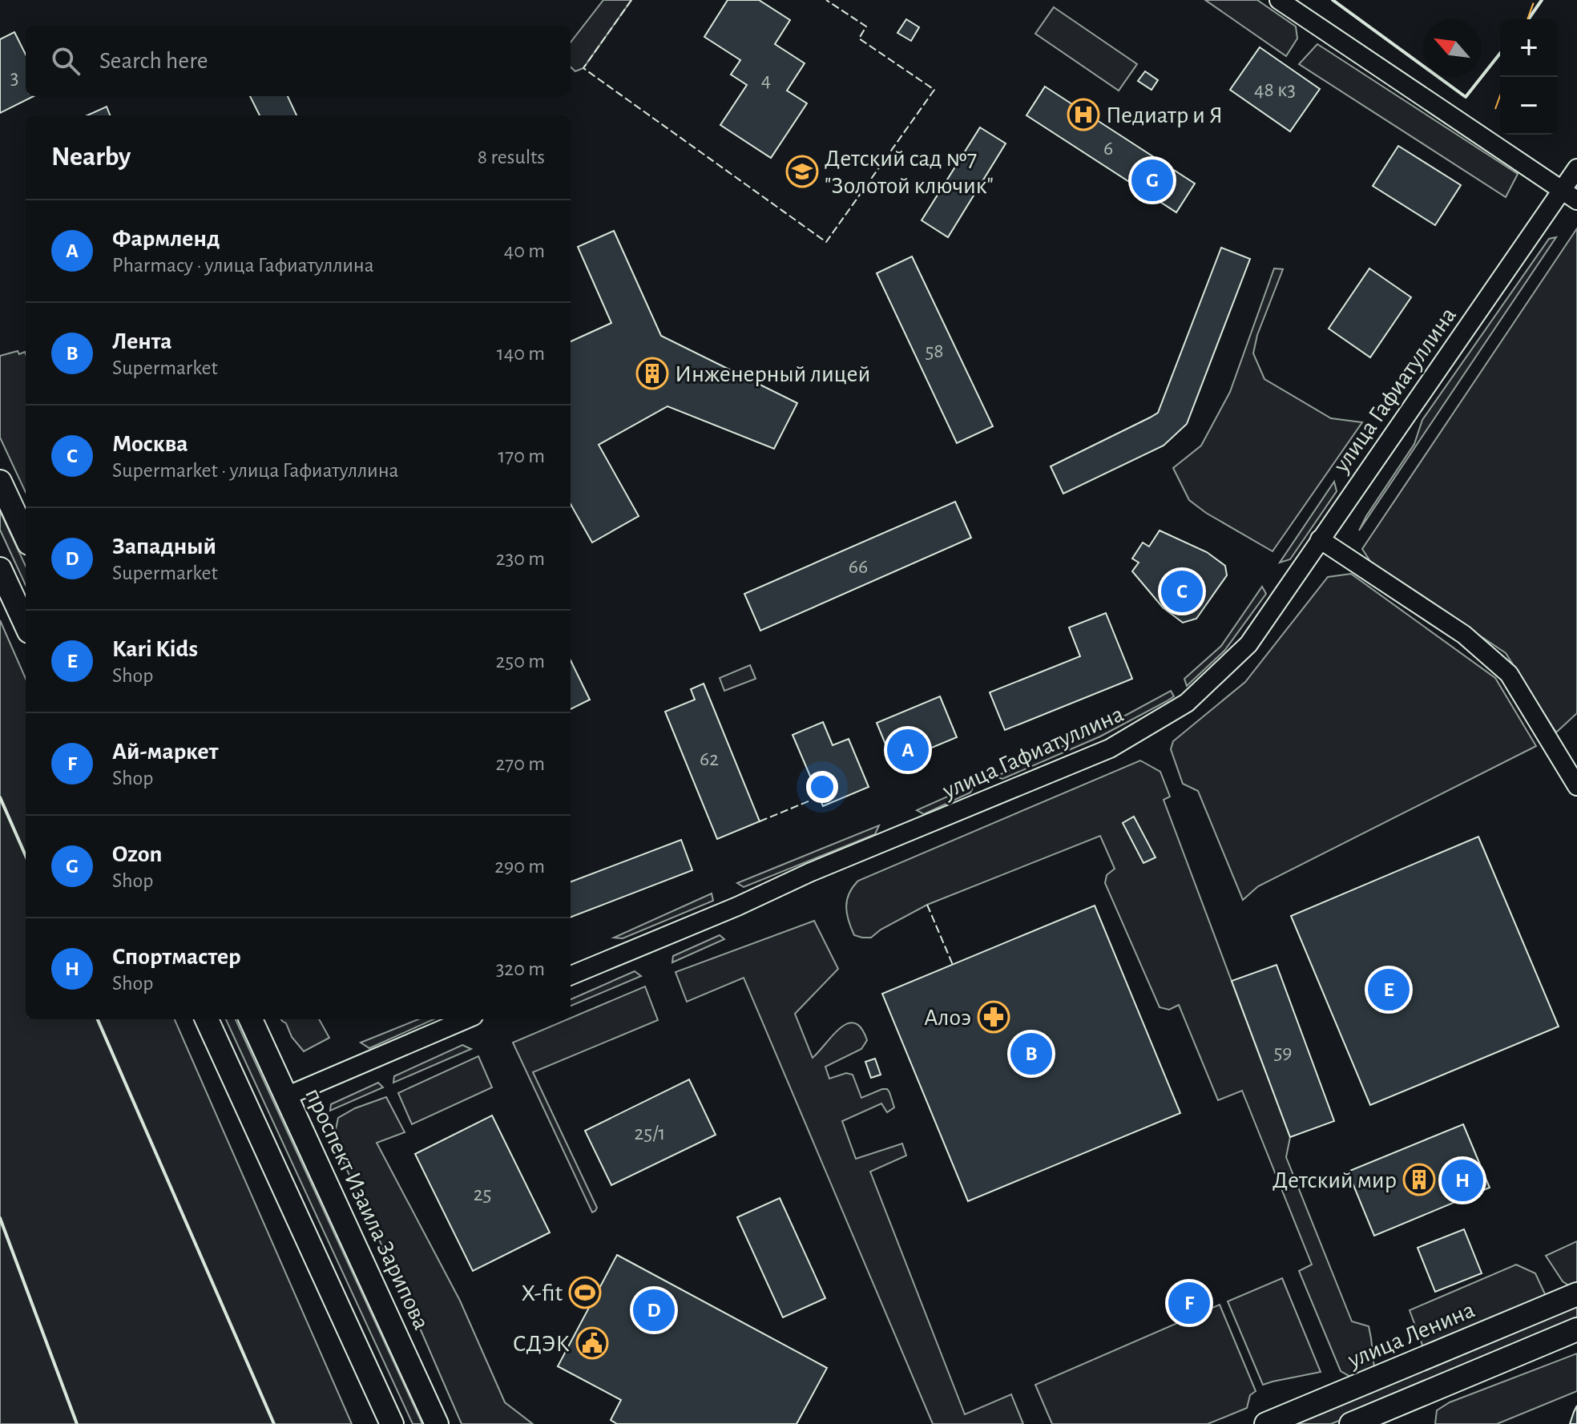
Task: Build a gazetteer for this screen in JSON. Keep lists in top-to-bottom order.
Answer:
{
  "streets": {
    "main road": ["проспект Изаила Зарипова", "улица Ленина"],
    "street": ["улица Гафиатуллина"]
  },
  "places": {
    "hospital": ["Педиатр и Я"],
    "school or university": ["Детский сад №7 \"Золотой ключик\""],
    "building": ["Инженерный лицей", "Детский мир"],
    "pharmacy": ["Алоэ"],
    "sports": ["X-fit"],
    "public building": ["СДЭК"]
  },
  "house_numbers": [
    "3",
    "4",
    "48 к3",
    "6",
    "58",
    "66",
    "62",
    "59",
    "25/1",
    "25"
  ],
  "north": "top left",
  "page": {
    "map_buttons": ["+", "−"],
    "search": "Search here",
    "heading": ["Nearby", "8 results"],
    "pins": [
      "G",
      "C",
      "A",
      "E",
      "B",
      "H",
      "F",
      "D"
    ],
    "list": [
      {
        "mark": "A",
        "name": "Фармленд",
        "note": "Pharmacy · улица Гафиатуллина",
        "value": "40 m"
      },
      {
        "mark": "B",
        "name": "Лента",
        "note": "Supermarket",
        "value": "140 m"
      },
      {
        "mark": "C",
        "name": "Москва",
        "note": "Supermarket · улица Гафиатуллина",
        "value": "170 m"
      },
      {
        "mark": "D",
        "name": "Западный",
        "note": "Supermarket",
        "value": "230 m"
      },
      {
        "mark": "E",
        "name": "Kari Kids",
        "note": "Shop",
        "value": "250 m"
      },
      {
        "mark": "F",
        "name": "Ай-маркет",
        "note": "Shop",
        "value": "270 m"
      },
      {
        "mark": "G",
        "name": "Ozon",
        "note": "Shop",
        "value": "290 m"
      },
      {
        "mark": "H",
        "name": "Спортмастер",
        "note": "Shop",
        "value": "320 m"
      }
    ]
  }
}
